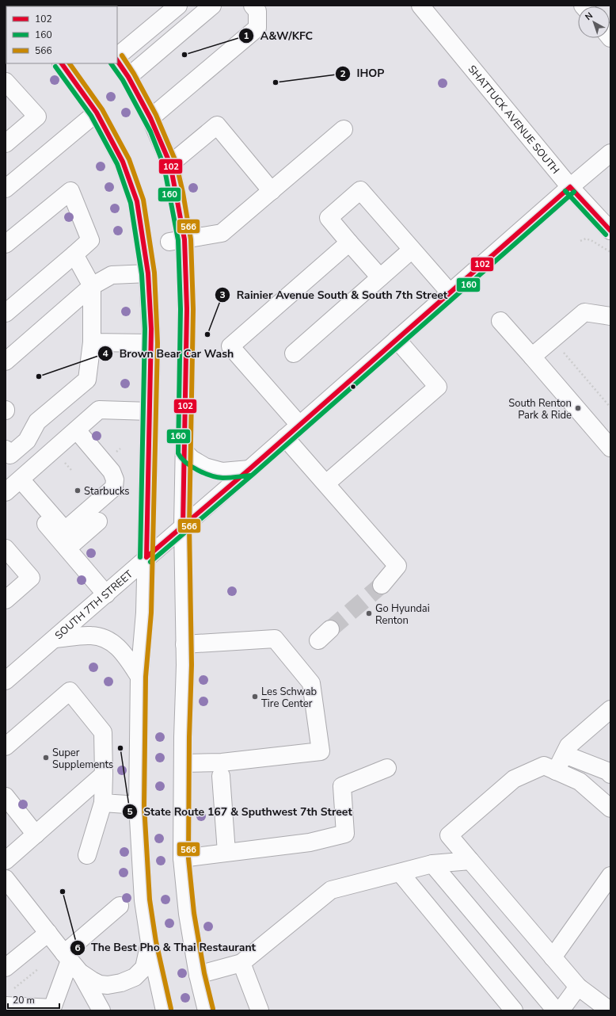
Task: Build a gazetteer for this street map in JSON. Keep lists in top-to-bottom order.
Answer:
{
  "streets": {
    "main road": ["SHATTUCK AVENUE SOUTH", "SOUTH 7TH STREET"]
  },
  "crossings": [
    ["SHATTUCK AVENUE SOUTH", "SOUTH 7TH STREET"]
  ],
  "places": [
    "A&W/KFC",
    "IHOP",
    "Rainier Avenue South & South 7th Street",
    "Brown Bear Car Wash",
    "South Renton Park & Ride",
    "Starbucks",
    "Go Hyundai Renton",
    "Les Schwab Tire Center",
    "State Route 167 & Sputhwest 7th Street",
    "Super Supplements",
    "The Best Pho & Thai Restaurant"
  ],
  "lines": ["transit line 566", "transit line 102", "transit line 160"],
  "legend": ["102", "160", "566"],
  "scale_bar": "20 m",
  "north": "top left"
}
